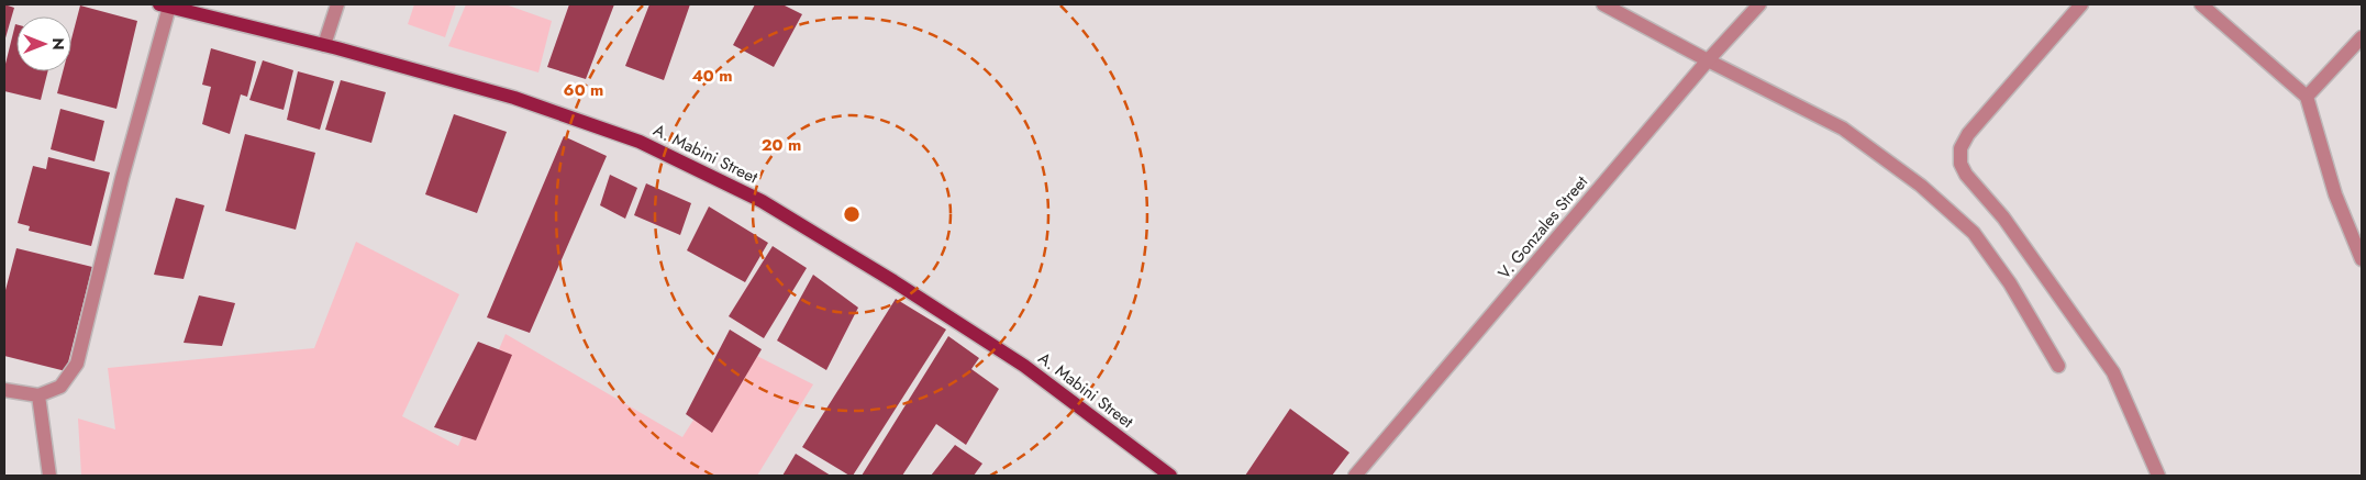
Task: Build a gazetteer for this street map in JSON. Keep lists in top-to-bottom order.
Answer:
{
  "streets": {
    "main road": ["A. Mabini Street"],
    "street": ["V. Gonzales Street"]
  },
  "north": "right",
  "rings": ["40 m", "60 m", "20 m"]
}
